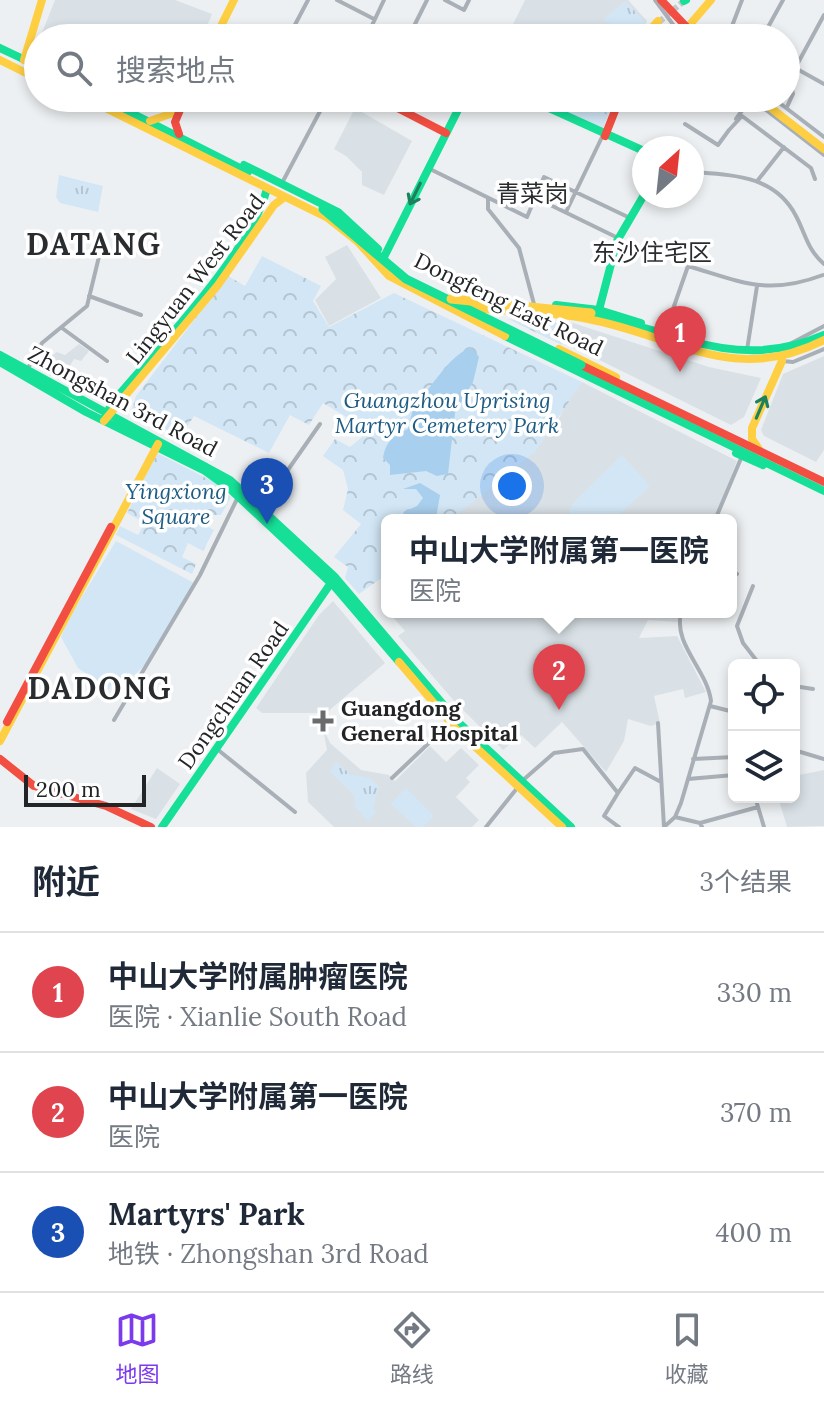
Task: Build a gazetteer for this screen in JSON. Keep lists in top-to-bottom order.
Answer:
{
  "streets": {
    "main road": [
      "Lingyuan West Road",
      "Dongfeng East Road",
      "Zhongshan 3rd Road",
      "Dongchuan Road"
    ]
  },
  "crossings": [
    ["Lingyuan West Road", "Dongfeng East Road"],
    ["Lingyuan West Road", "Zhongshan 3rd Road"],
    ["Zhongshan 3rd Road", "Dongchuan Road"]
  ],
  "districts": [
    "青菜岗",
    "DATANG",
    "东沙住宅区",
    "DADONG"
  ],
  "parks": ["Guangzhou Uprising Martyr Cemetery Park", "Yingxiong Square"],
  "places": {
    "health": ["Guangdong General Hospital"]
  },
  "scale_bar": "200 m",
  "north": "top right",
  "page": {
    "search": "搜索地点",
    "pins": ["1", "3", "2"],
    "popup": ["中山大学附属第一医院", "医院"],
    "scale": "200 m",
    "heading": ["附近", "3个结果"],
    "list": [
      {
        "mark": "1",
        "name": "中山大学附属肿瘤医院",
        "note": "医院 · Xianlie South Road",
        "value": "330 m"
      },
      {
        "mark": "2",
        "name": "中山大学附属第一医院",
        "note": "医院",
        "value": "370 m"
      },
      {
        "mark": "3",
        "name": "Martyrs' Park",
        "note": "地铁 · Zhongshan 3rd Road",
        "value": "400 m"
      }
    ],
    "nav": ["地图", "路线", "收藏"]
  }
}
